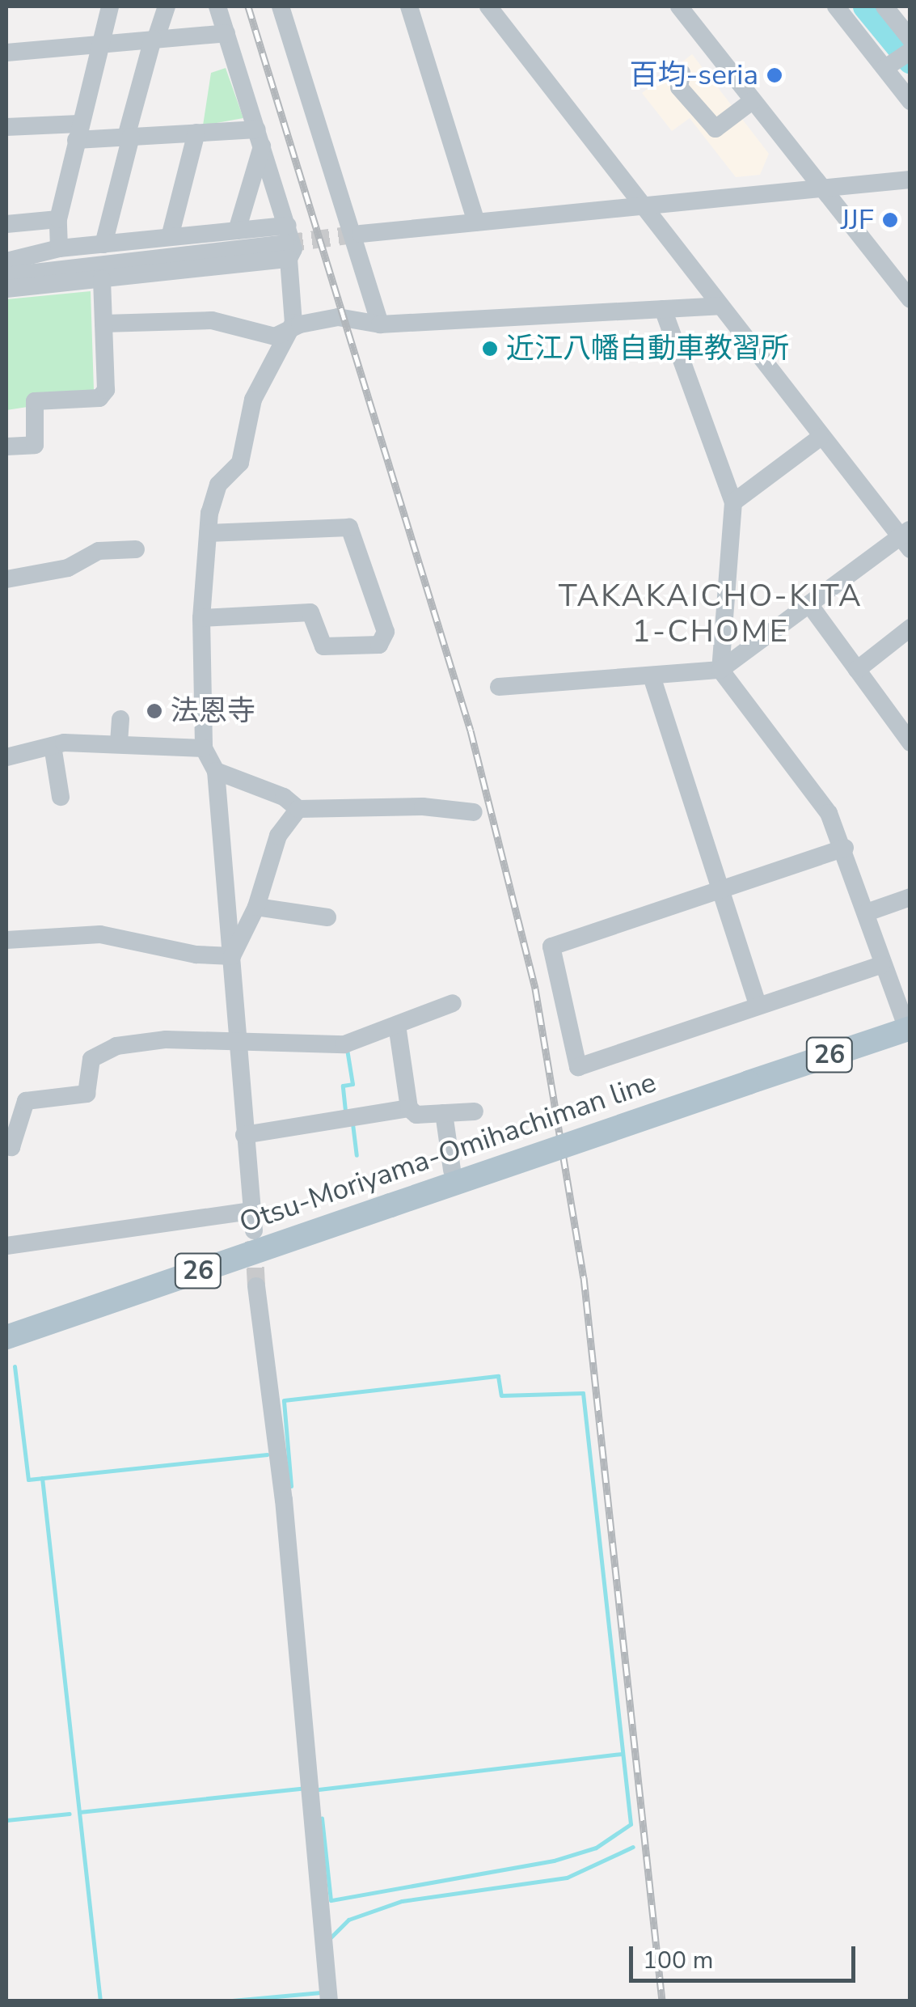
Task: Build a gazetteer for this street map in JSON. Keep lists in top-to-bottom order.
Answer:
{
  "streets": {
    "main road": ["26", "Otsu-Moriyama-Omihachiman line"]
  },
  "districts": ["TAKAKAICHO-KITA 1-CHOME"],
  "places": [
    "百均-seria",
    "JJF",
    "近江八幡自動車教習所",
    "法恩寺"
  ],
  "scale_bar": "100 m"
}
